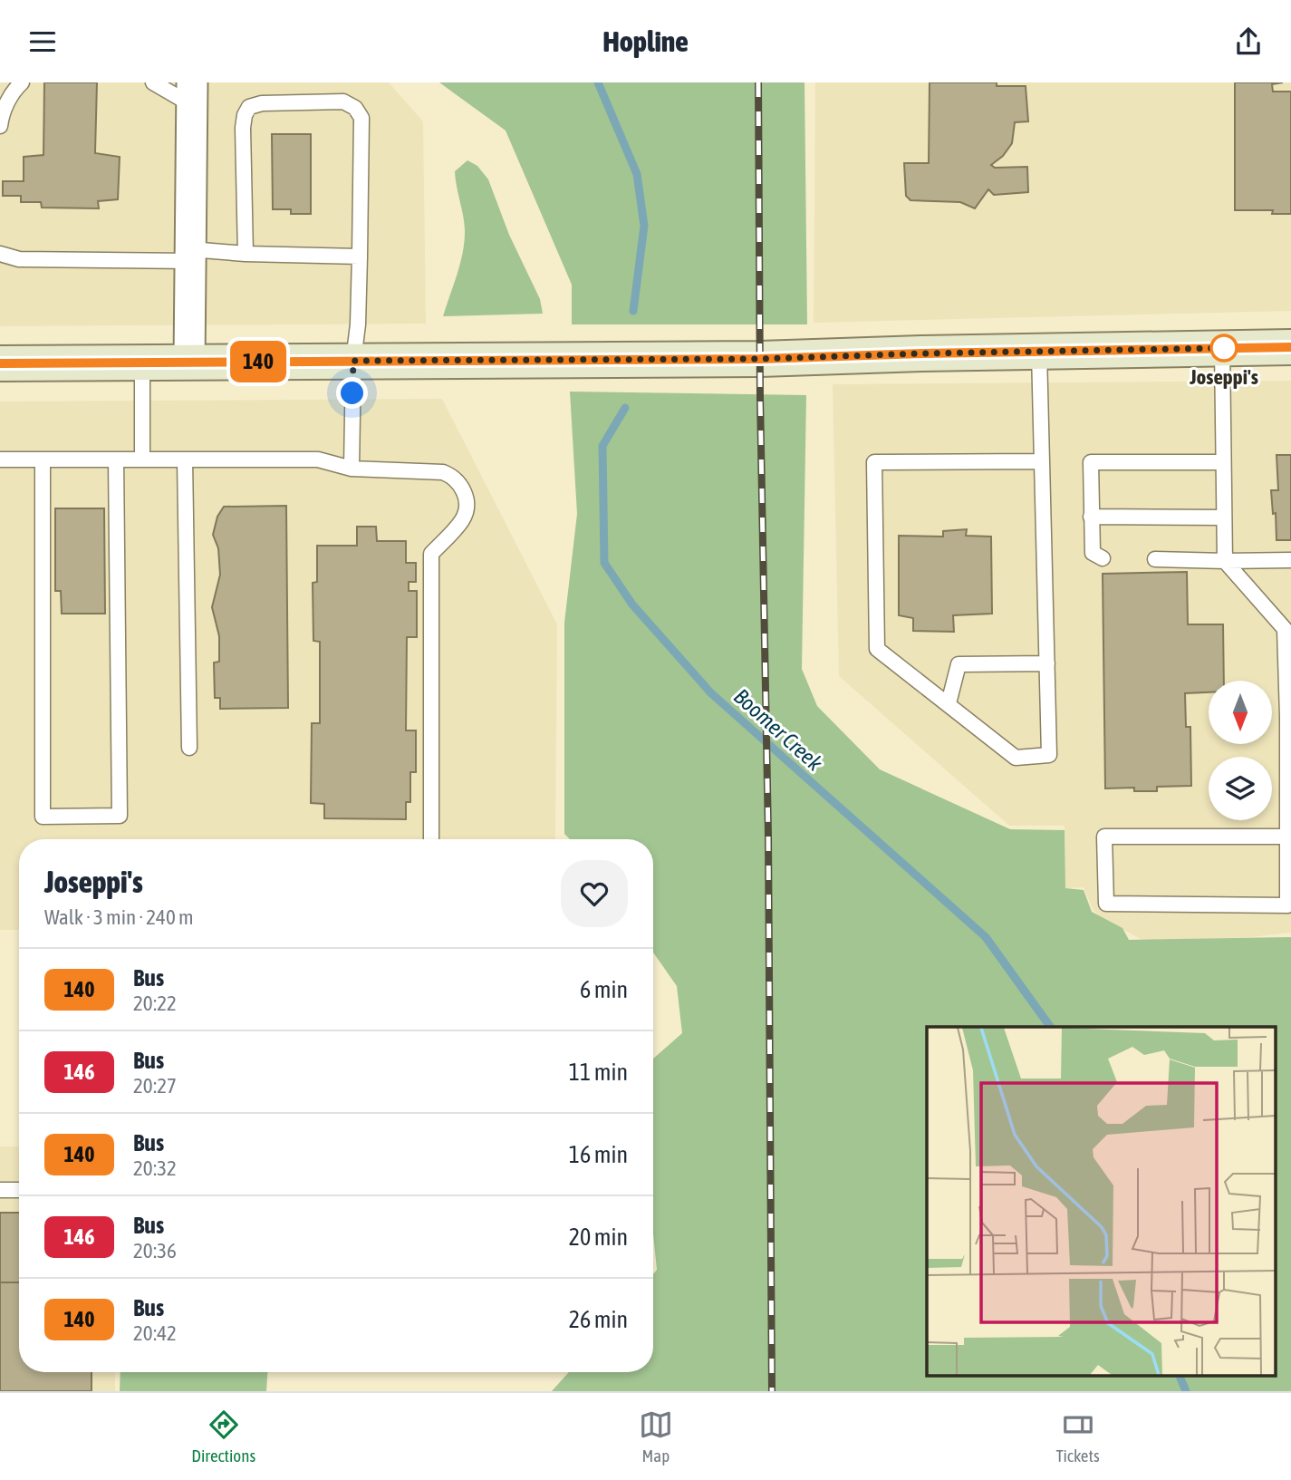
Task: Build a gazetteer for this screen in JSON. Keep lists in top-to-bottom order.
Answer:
{
  "water": ["Boomer Creek"],
  "places": ["Joseppi's"],
  "lines": ["bus line 140"],
  "north": "bottom",
  "page": {
    "header": "Hopline",
    "on_map": "140",
    "heading": ["Joseppi's", "Walk · 3 min · 240 m"],
    "list": [
      {
        "mark": "140",
        "name": "Bus",
        "note": "20:22",
        "value": "6 min"
      },
      {
        "mark": "146",
        "name": "Bus",
        "note": "20:27",
        "value": "11 min"
      },
      {
        "mark": "140",
        "name": "Bus",
        "note": "20:32",
        "value": "16 min"
      },
      {
        "mark": "146",
        "name": "Bus",
        "note": "20:36",
        "value": "20 min"
      },
      {
        "mark": "140",
        "name": "Bus",
        "note": "20:42",
        "value": "26 min"
      }
    ],
    "tabs": ["Directions", "Map", "Tickets"]
  }
}
